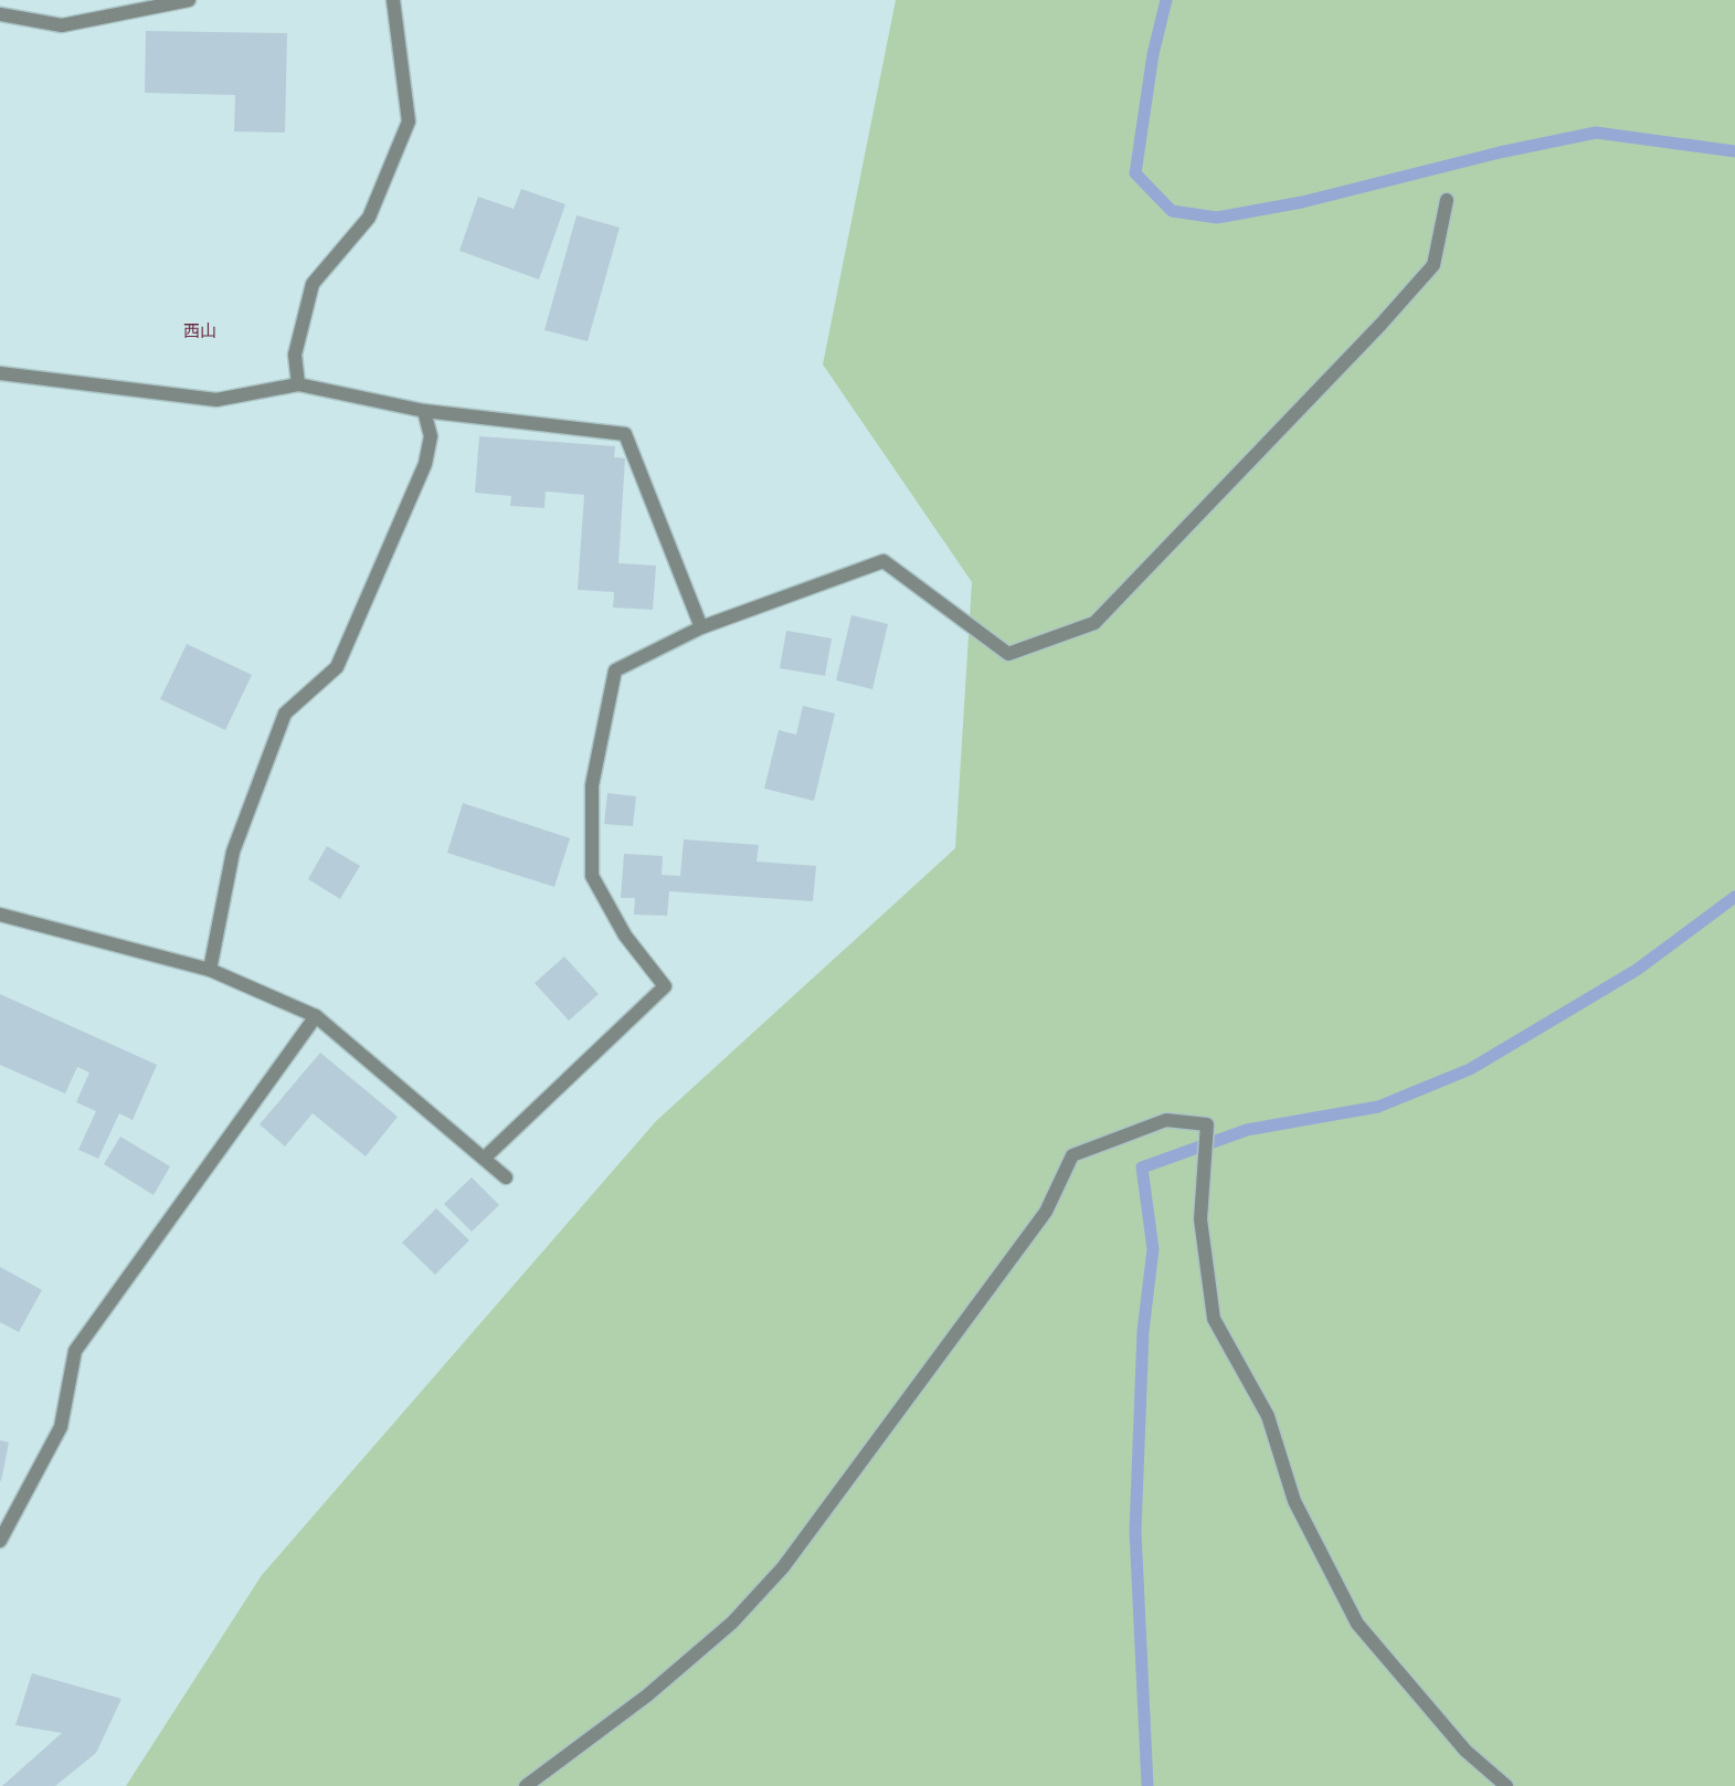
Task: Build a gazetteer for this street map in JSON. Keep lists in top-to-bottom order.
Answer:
{
  "districts": ["西山"]
}
